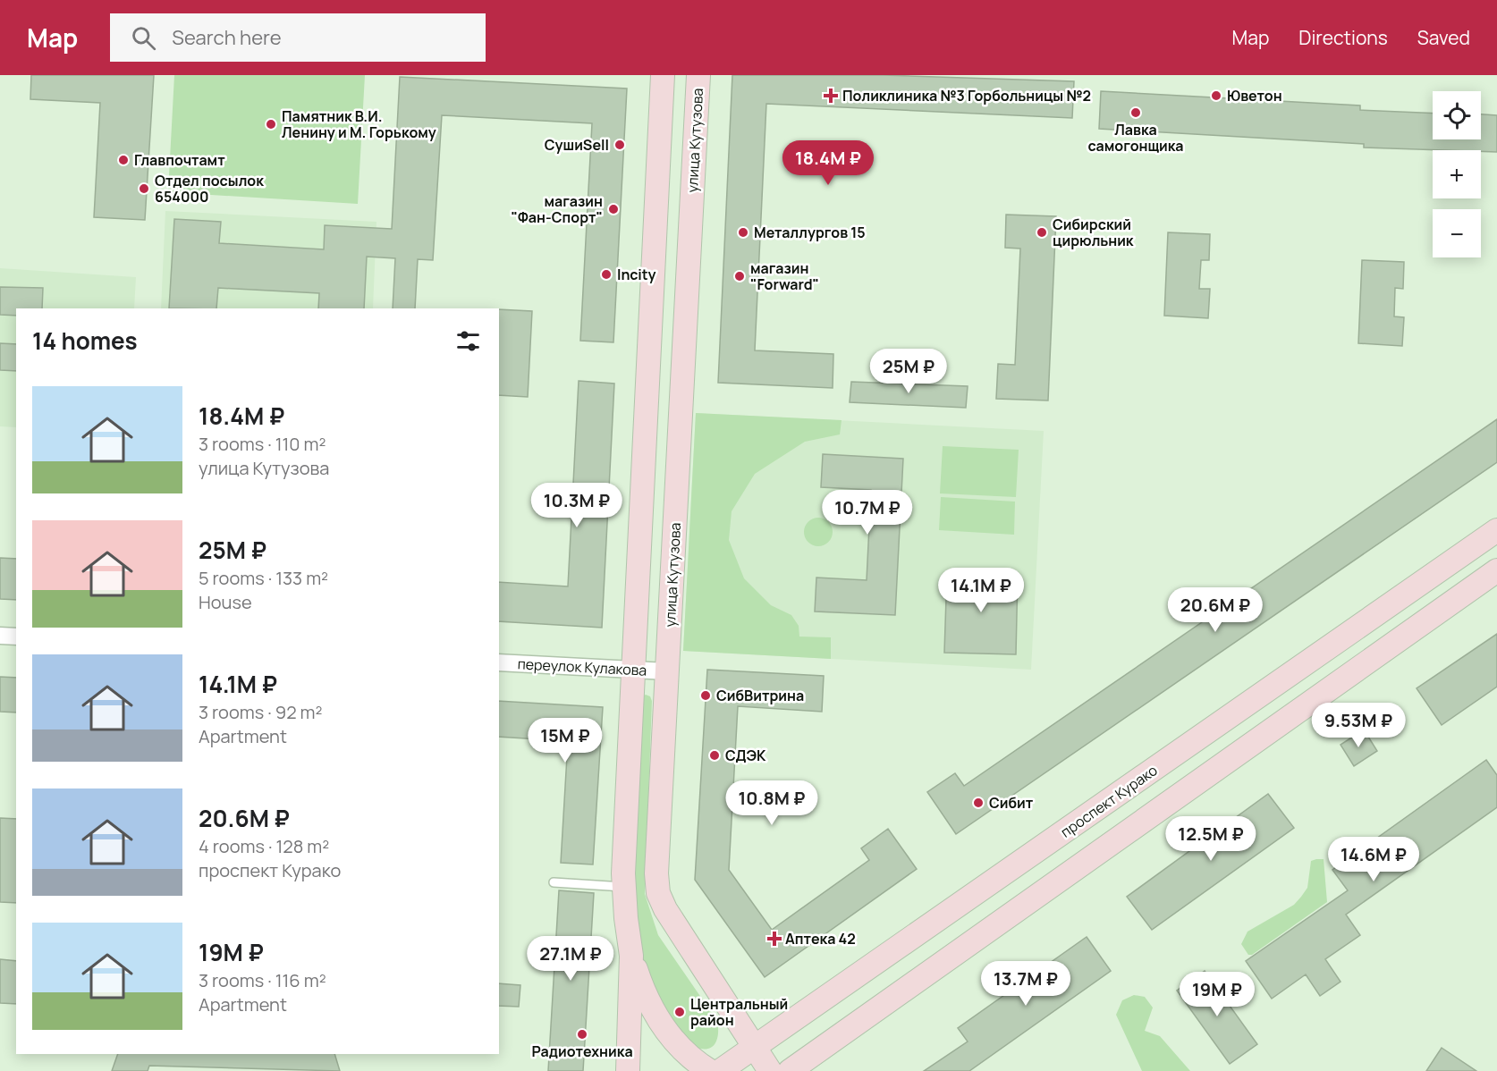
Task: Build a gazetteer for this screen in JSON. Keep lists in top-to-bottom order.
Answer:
{
  "streets": {
    "main road": ["улица Кутузова", "проспект Курако"],
    "street": ["переулок Кулакова"]
  },
  "crossings": [
    ["улица Кутузова", "переулок Кулакова"],
    ["улица Кутузова", "проспект Курако"]
  ],
  "places": {
    "health": ["Поликлиника №3 Горбольницы №2", "Аптека 42"],
    "other": [
      "Юветон",
      "Лавка самогонщика",
      "Памятник В.И. Ленину и М. Горькому",
      "СушиSell",
      "Главпочтамт",
      "Отдел посылок 654000",
      "магазин \"Фан-Спорт\"",
      "Металлургов 15",
      "Сибирский цирюльник",
      "Incity",
      "магазин \"Forward\"",
      "СибВитрина",
      "СДЭК",
      "Сибит",
      "Центральный район",
      "Радиотехника"
    ]
  },
  "page": {
    "header": "Map",
    "search": "Search here",
    "nav": ["Map", "Directions", "Saved"],
    "map_buttons": ["+", "−"],
    "price": [
      "18.4M ₽",
      "25M ₽",
      "10.3M ₽",
      "10.7M ₽",
      "14.1M ₽",
      "20.6M ₽",
      "9.53M ₽",
      "15M ₽",
      "10.8M ₽",
      "12.5M ₽",
      "14.6M ₽",
      "27.1M ₽",
      "13.7M ₽",
      "19M ₽"
    ],
    "heading": "14 homes",
    "list": [
      {
        "name": "18.4M ₽",
        "note": "3 rooms · 110 m² · улица Кутузова"
      },
      {
        "name": "25M ₽",
        "note": "5 rooms · 133 m² · House"
      },
      {
        "name": "14.1M ₽",
        "note": "3 rooms · 92 m² · Apartment"
      },
      {
        "name": "20.6M ₽",
        "note": "4 rooms · 128 m² · проспект Курако"
      },
      {
        "name": "19M ₽",
        "note": "3 rooms · 116 m² · Apartment"
      }
    ]
  }
}
